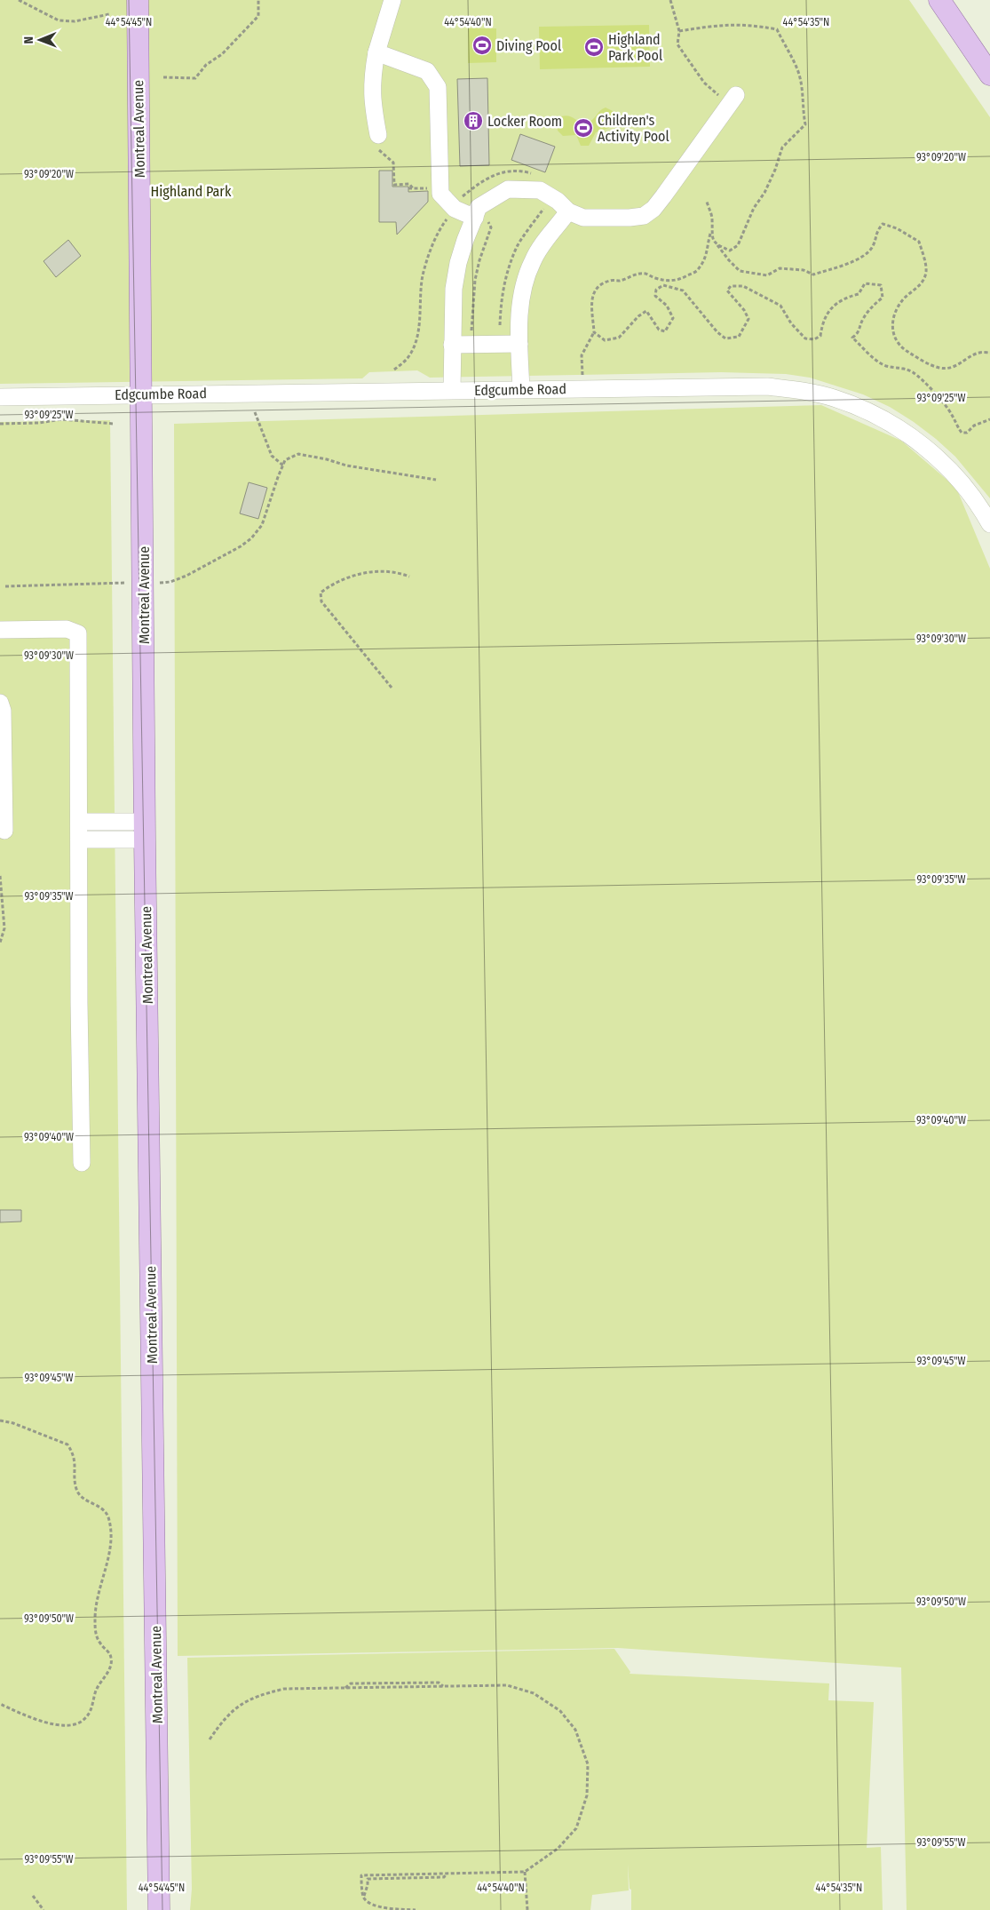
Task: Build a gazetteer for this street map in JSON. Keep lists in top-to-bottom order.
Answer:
{
  "streets": {
    "main road": ["Montreal Avenue"],
    "street": ["Edgcumbe Road"]
  },
  "crossings": [
    ["Montreal Avenue", "Edgcumbe Road"]
  ],
  "parks": ["Highland Park"],
  "places": {
    "sports": ["Diving Pool", "Highland Park Pool", "Children's Activity Pool"],
    "building": ["Locker Room"]
  },
  "north": "left",
  "coordinates": [
    "44°54'45\"N",
    "44°54'40\"N",
    "44°54'35\"N",
    "93°09'20\"W",
    "93°09'25\"W",
    "93°09'30\"W",
    "93°09'35\"W",
    "93°09'40\"W",
    "93°09'45\"W",
    "93°09'50\"W",
    "93°09'55\"W"
  ]
}
